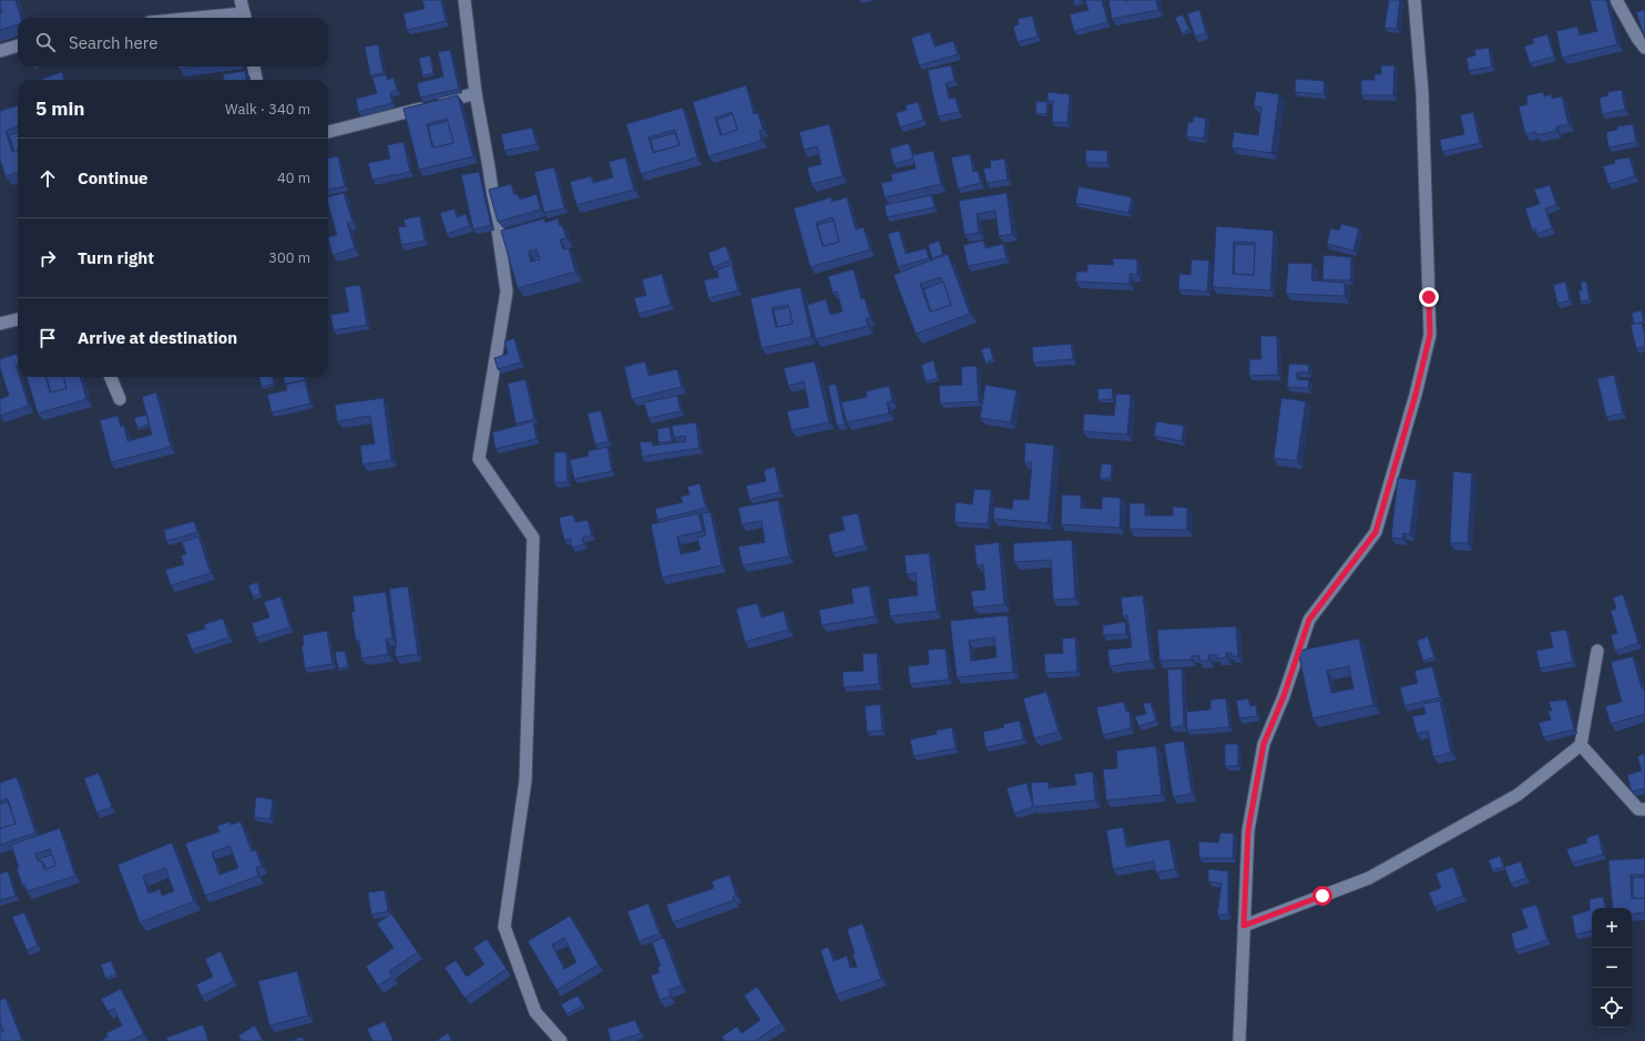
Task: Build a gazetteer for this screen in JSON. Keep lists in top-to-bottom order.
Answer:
{
  "page": {
    "search": "Search here",
    "heading": ["5 min", "Walk · 340 m"],
    "list": [
      ["Continue", "40 m"],
      ["Turn right", "300 m"],
      "Arrive at destination"
    ],
    "map_buttons": ["+", "−"]
  }
}
